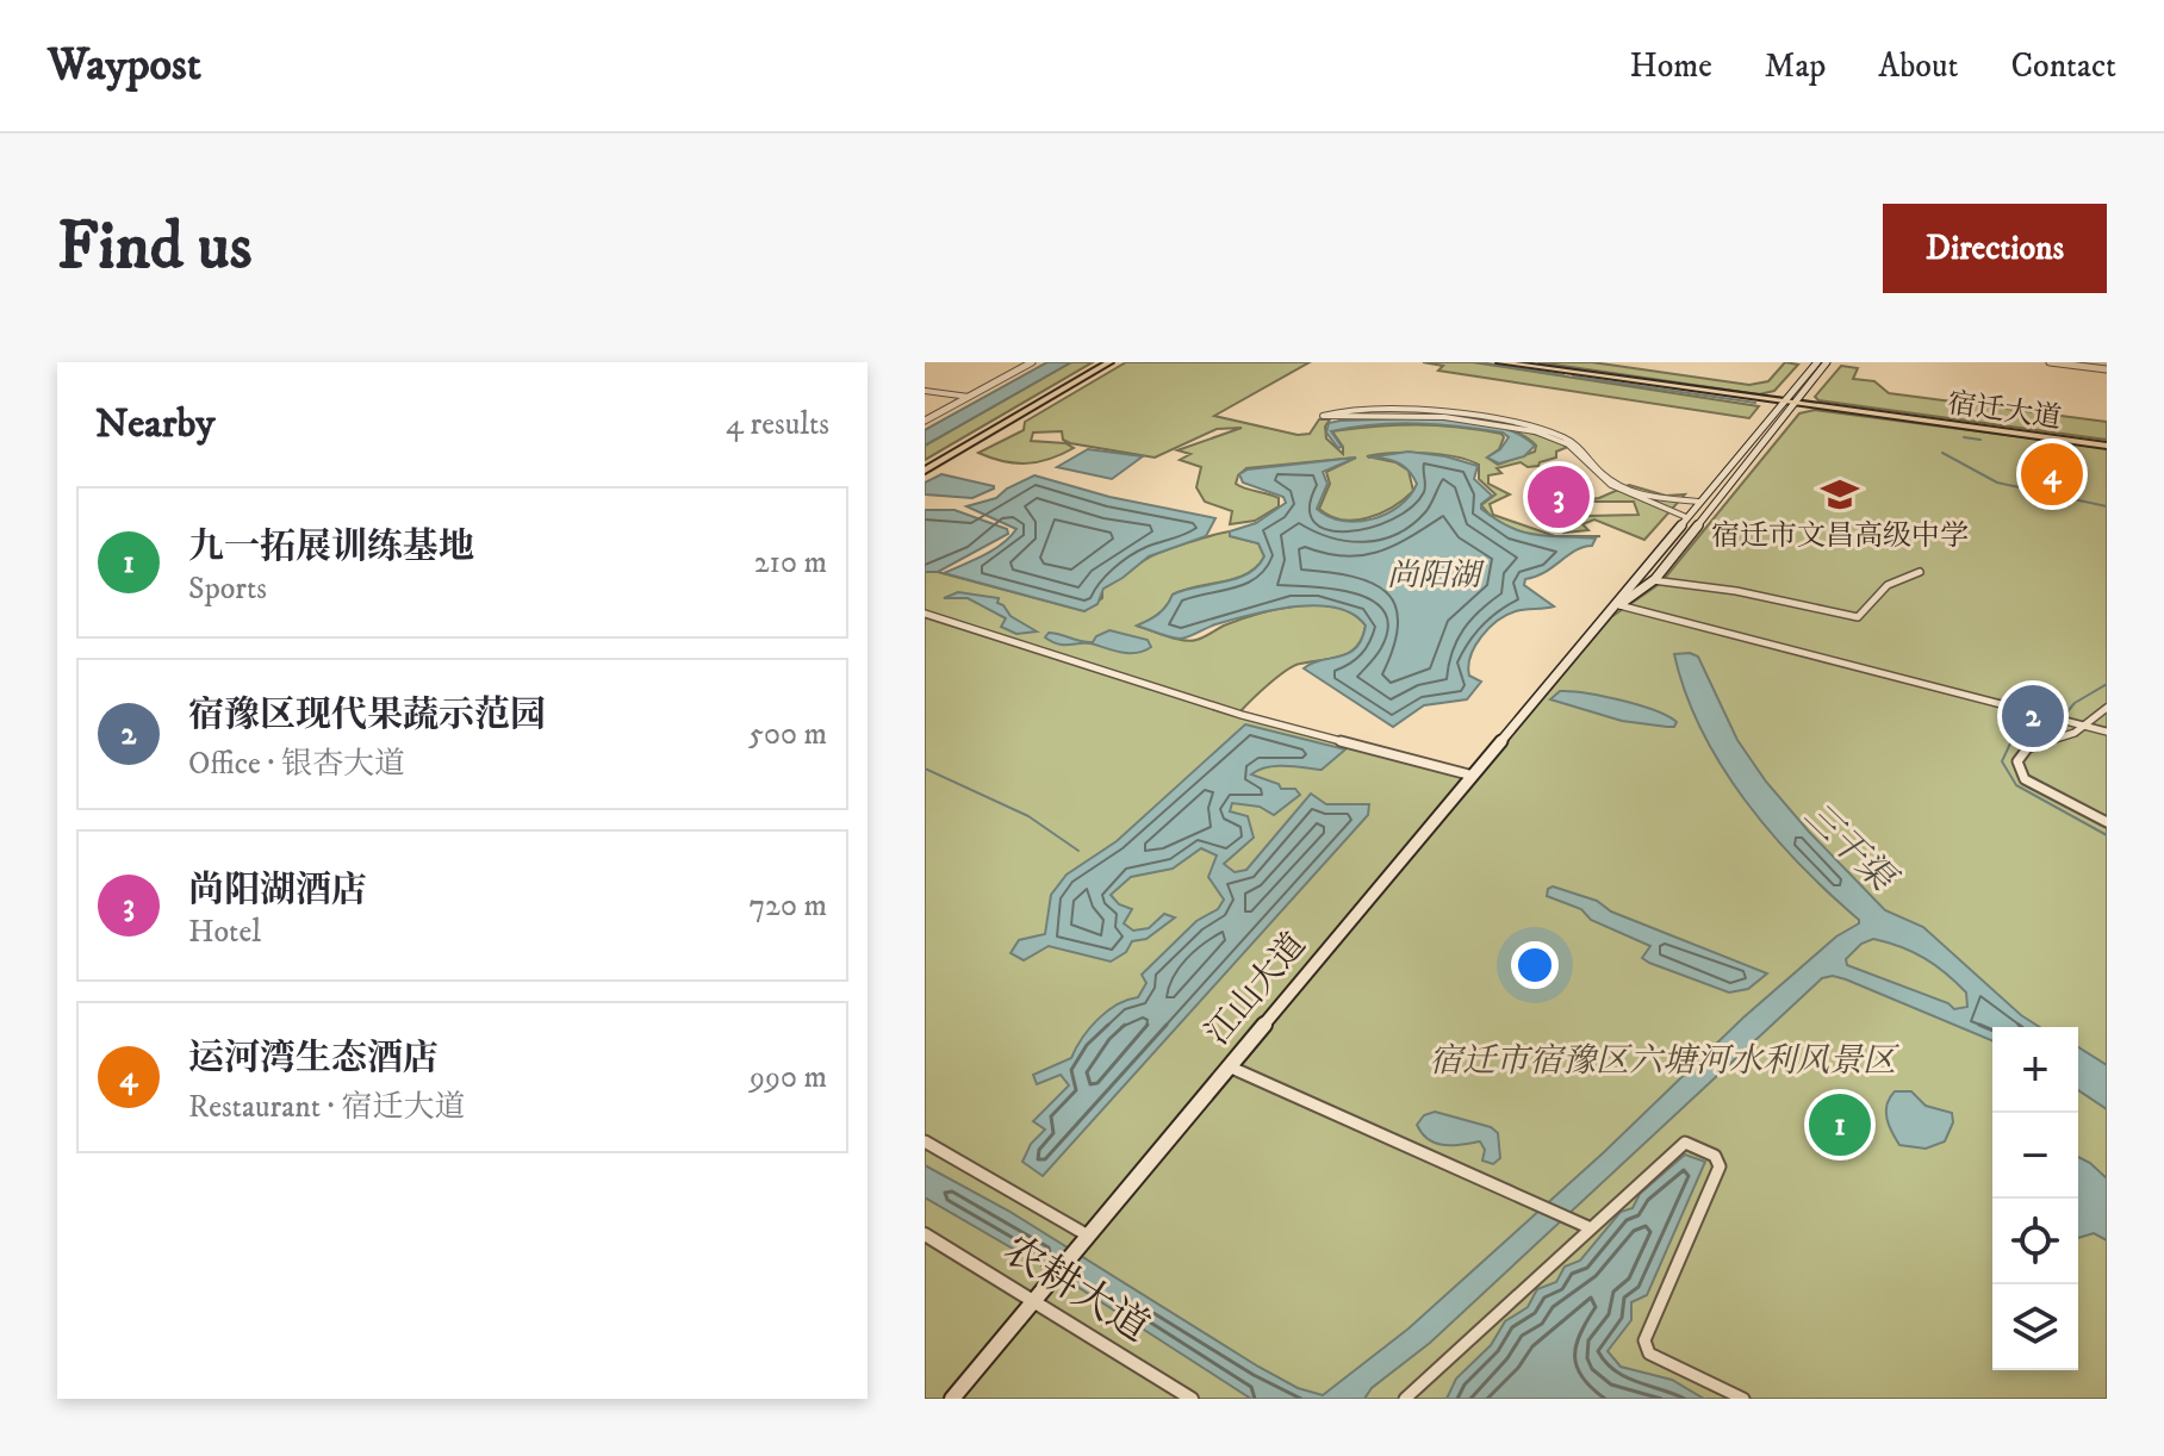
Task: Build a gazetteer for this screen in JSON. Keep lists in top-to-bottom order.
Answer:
{
  "streets": {
    "main road": ["宿迁大道", "江山大道"],
    "street": ["农耕大道"]
  },
  "crossings": [
    ["宿迁大道", "江山大道"],
    ["江山大道", "农耕大道"]
  ],
  "water": ["尚阳湖", "三干渠"],
  "parks": ["宿迁市宿豫区六塘河水利风景区"],
  "places": {
    "school or university": ["宿迁市文昌高级中学"]
  },
  "page": {
    "header": "Waypost",
    "nav": [
      "Home",
      "Map",
      "About",
      "Contact"
    ],
    "buttons": "Directions",
    "title": "Find us",
    "heading": ["Nearby", "4 results"],
    "pins": [
      "4",
      "3",
      "2",
      "1"
    ],
    "list": [
      {
        "mark": "1",
        "name": "九一拓展训练基地",
        "note": "Sports",
        "value": "210 m"
      },
      {
        "mark": "2",
        "name": "宿豫区现代果蔬示范园",
        "note": "Office · 银杏大道",
        "value": "500 m"
      },
      {
        "mark": "3",
        "name": "尚阳湖酒店",
        "note": "Hotel",
        "value": "720 m"
      },
      {
        "mark": "4",
        "name": "运河湾生态酒店",
        "note": "Restaurant · 宿迁大道",
        "value": "990 m"
      }
    ],
    "map_buttons": ["+", "−"]
  }
}
